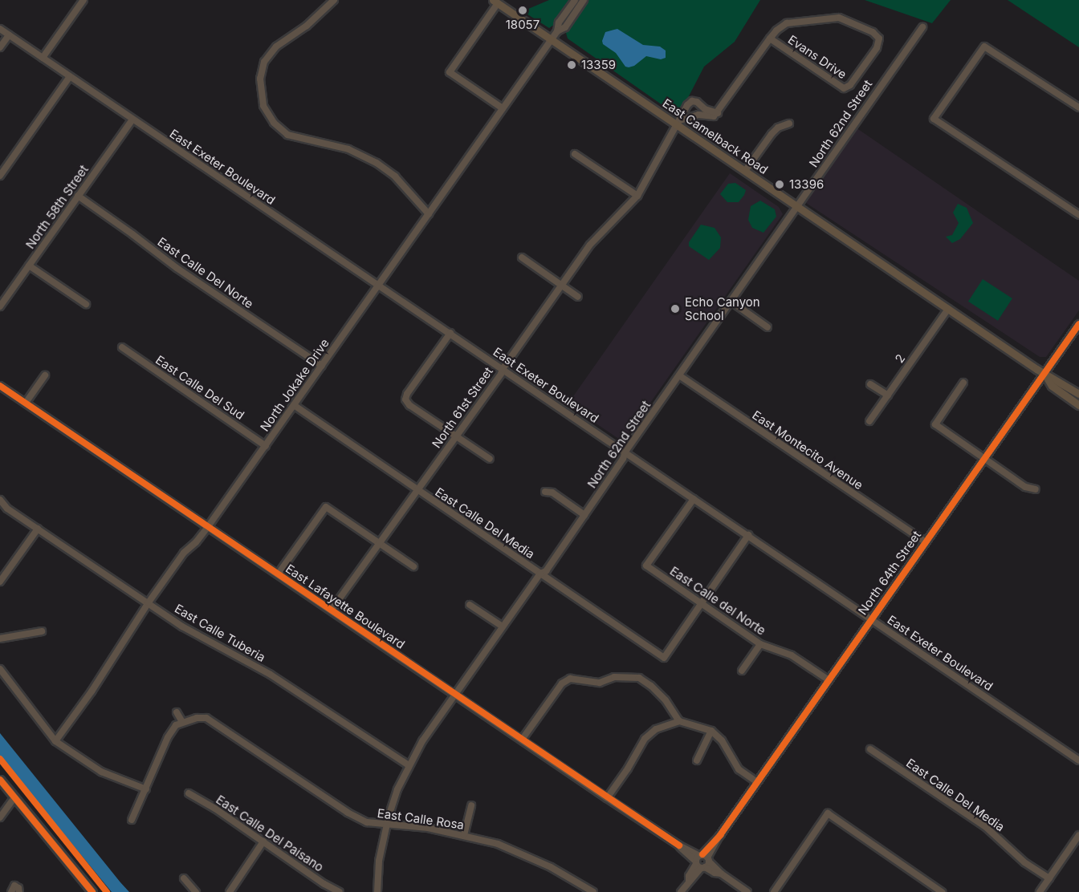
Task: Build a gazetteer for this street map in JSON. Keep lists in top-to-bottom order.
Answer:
{
  "streets": {
    "main road": ["East Camelback Road"],
    "street": [
      "Evans Drive",
      "North 62nd Street",
      "East Exeter Boulevard",
      "North 58th Street",
      "East Calle Del Norte",
      "2",
      "North Jokake Drive",
      "East Calle Del Sud",
      "North 61st Street",
      "East Montecito Avenue",
      "East Calle Del Media",
      "North 64th Street",
      "East Calle del Norte",
      "East Lafayette Boulevard",
      "East Calle Tuberia",
      "East Calle Rosa",
      "East Calle Del Paisano"
    ]
  },
  "crossings": [
    ["North 62nd Street", "East Camelback Road"],
    ["North 62nd Street", "East Exeter Boulevard"],
    ["North 62nd Street", "East Montecito Avenue"],
    ["North 62nd Street", "East Calle Del Media"],
    ["North 62nd Street", "East Lafayette Boulevard"],
    ["North 62nd Street", "East Calle Tuberia"],
    ["North 62nd Street", "East Calle Rosa"],
    ["East Camelback Road", "2"],
    ["East Camelback Road", "North Jokake Drive"],
    ["East Camelback Road", "North 61st Street"],
    ["East Camelback Road", "North 64th Street"],
    ["East Exeter Boulevard", "North 58th Street"],
    ["East Exeter Boulevard", "North Jokake Drive"],
    ["East Exeter Boulevard", "North 61st Street"],
    ["East Exeter Boulevard", "North 64th Street"],
    ["East Exeter Boulevard", "East Calle del Norte"],
    ["North 58th Street", "East Calle Del Norte"],
    ["East Calle Del Norte", "North Jokake Drive"],
    ["North Jokake Drive", "East Calle Del Sud"],
    ["North Jokake Drive", "East Calle Del Media"],
    ["North Jokake Drive", "East Lafayette Boulevard"],
    ["North Jokake Drive", "East Calle Tuberia"],
    ["North 61st Street", "East Calle Del Media"],
    ["North 61st Street", "East Lafayette Boulevard"],
    ["East Montecito Avenue", "North 64th Street"],
    ["East Calle Del Media", "East Calle del Norte"],
    ["North 64th Street", "East Calle del Norte"],
    ["North 64th Street", "East Lafayette Boulevard"]
  ],
  "places": [
    "18057",
    "13359",
    "13396",
    "Echo Canyon School"
  ]
}
